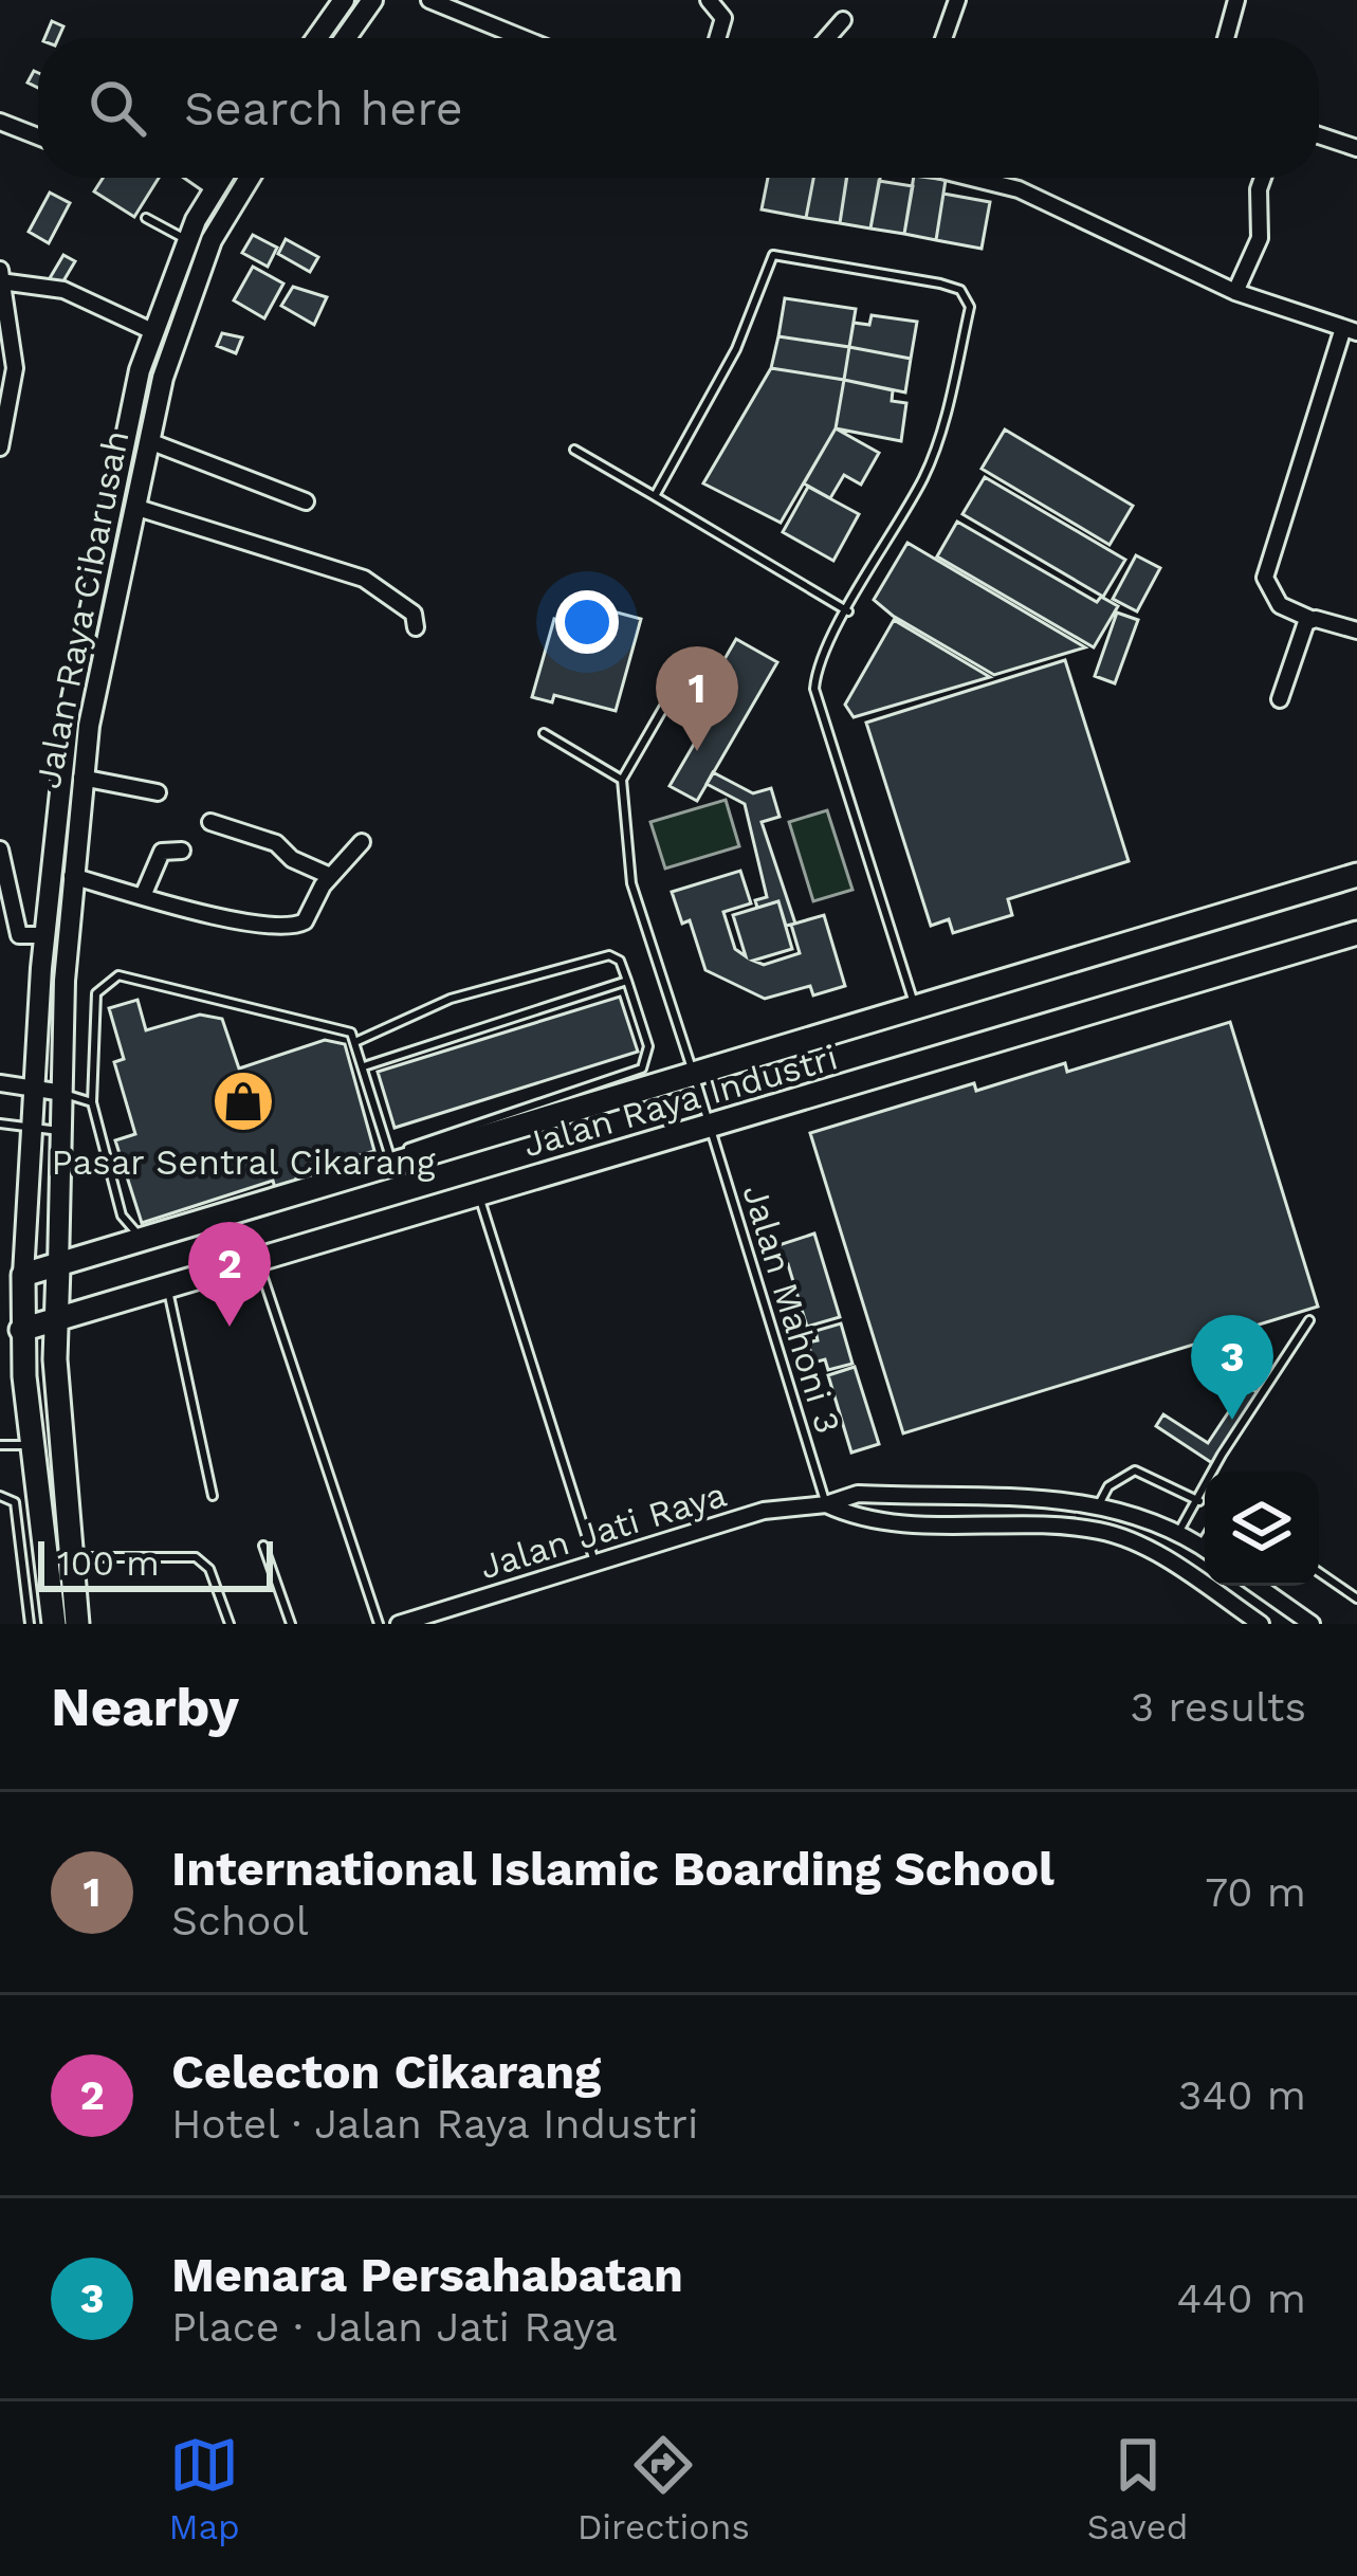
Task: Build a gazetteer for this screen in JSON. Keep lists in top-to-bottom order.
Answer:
{
  "streets": {
    "main road": ["Jalan Raya Cibarusah", "Jalan Raya Industri"],
    "street": ["Jalan Jati Raya"],
    "lane": ["Jalan Mahoni 3"]
  },
  "crossings": [
    ["Jalan Raya Cibarusah", "Jalan Raya Industri"],
    ["Jalan Raya Industri", "Jalan Mahoni 3"],
    ["Jalan Mahoni 3", "Jalan Jati Raya"]
  ],
  "places": {
    "shop": ["Pasar Sentral Cikarang"]
  },
  "scale_bar": "100 m",
  "page": {
    "search": "Search here",
    "pins": ["1", "2", "3"],
    "scale": "100 m",
    "heading": ["Nearby", "3 results"],
    "list": [
      {
        "mark": "1",
        "name": "International Islamic Boarding School",
        "note": "School",
        "value": "70 m"
      },
      {
        "mark": "2",
        "name": "Celecton Cikarang",
        "note": "Hotel · Jalan Raya Industri",
        "value": "340 m"
      },
      {
        "mark": "3",
        "name": "Menara Persahabatan",
        "note": "Place · Jalan Jati Raya",
        "value": "440 m"
      }
    ],
    "nav": ["Map", "Directions", "Saved"]
  }
}
